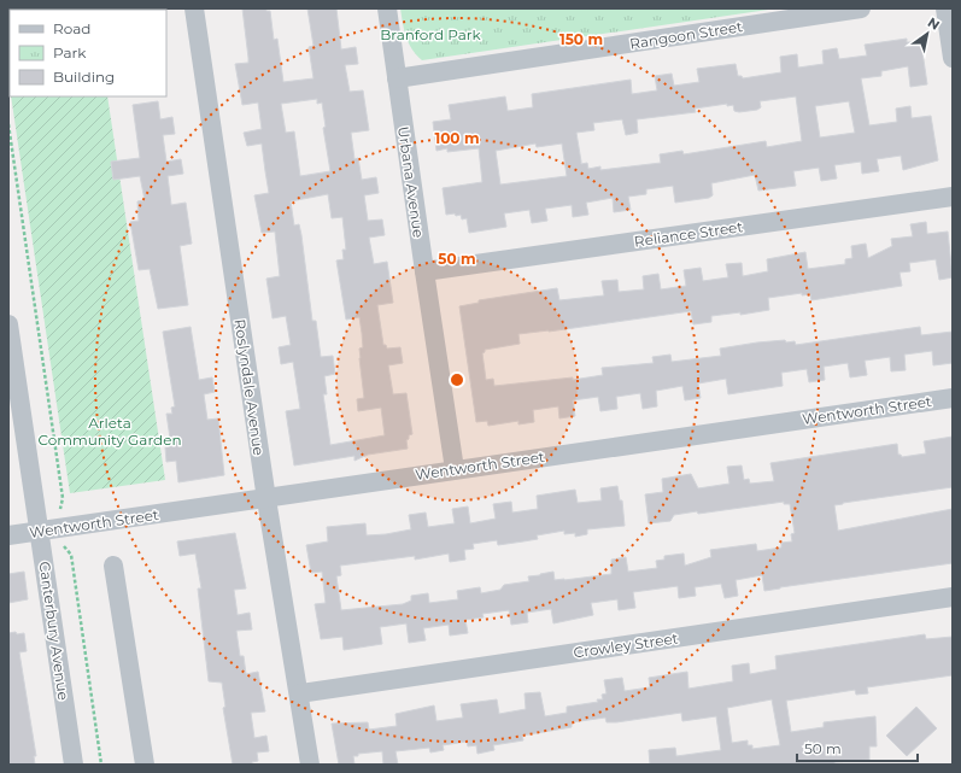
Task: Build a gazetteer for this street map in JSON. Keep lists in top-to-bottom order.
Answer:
{
  "streets": {
    "street": [
      "Rangoon Street",
      "Urbana Avenue",
      "Reliance Street",
      "Roslyndale Avenue",
      "Wentworth Street",
      "Canterbury Avenue",
      "Crowley Street"
    ]
  },
  "crossings": [
    ["Rangoon Street", "Urbana Avenue"],
    ["Urbana Avenue", "Reliance Street"],
    ["Urbana Avenue", "Wentworth Street"],
    ["Roslyndale Avenue", "Wentworth Street"],
    ["Roslyndale Avenue", "Crowley Street"],
    ["Wentworth Street", "Canterbury Avenue"]
  ],
  "parks": ["Branford Park", "Arleta Community Garden"],
  "legend": ["Road", "Park", "Building"],
  "scale_bar": "50 m",
  "north": "top right",
  "rings": ["150 m", "100 m", "50 m"]
}
